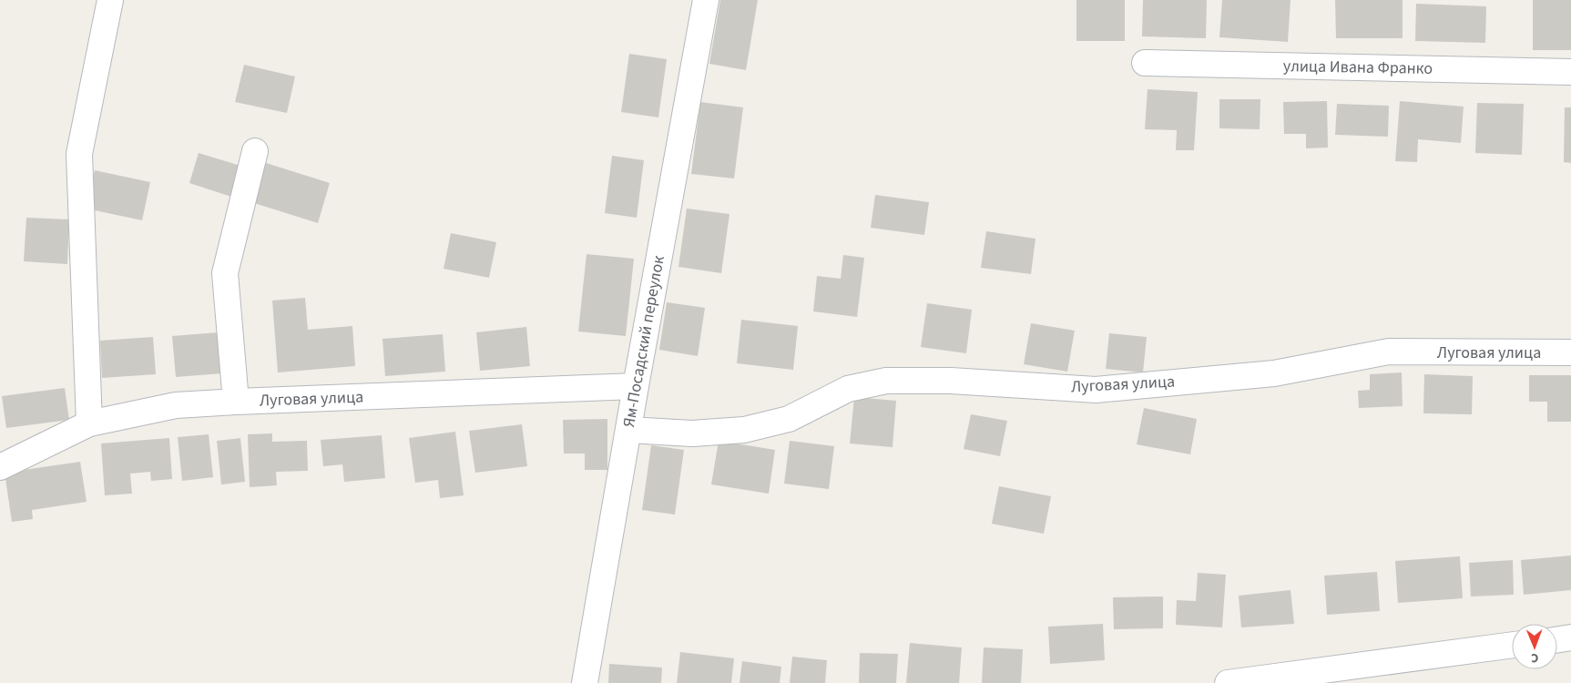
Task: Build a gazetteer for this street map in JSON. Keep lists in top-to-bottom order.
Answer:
{
  "streets": {
    "street": ["улица Ивана Франко", "Ям-Посадский переулок", "Луговая улица"]
  },
  "crossings": [
    ["Ям-Посадский переулок", "Луговая улица"]
  ],
  "north": "bottom"
}
